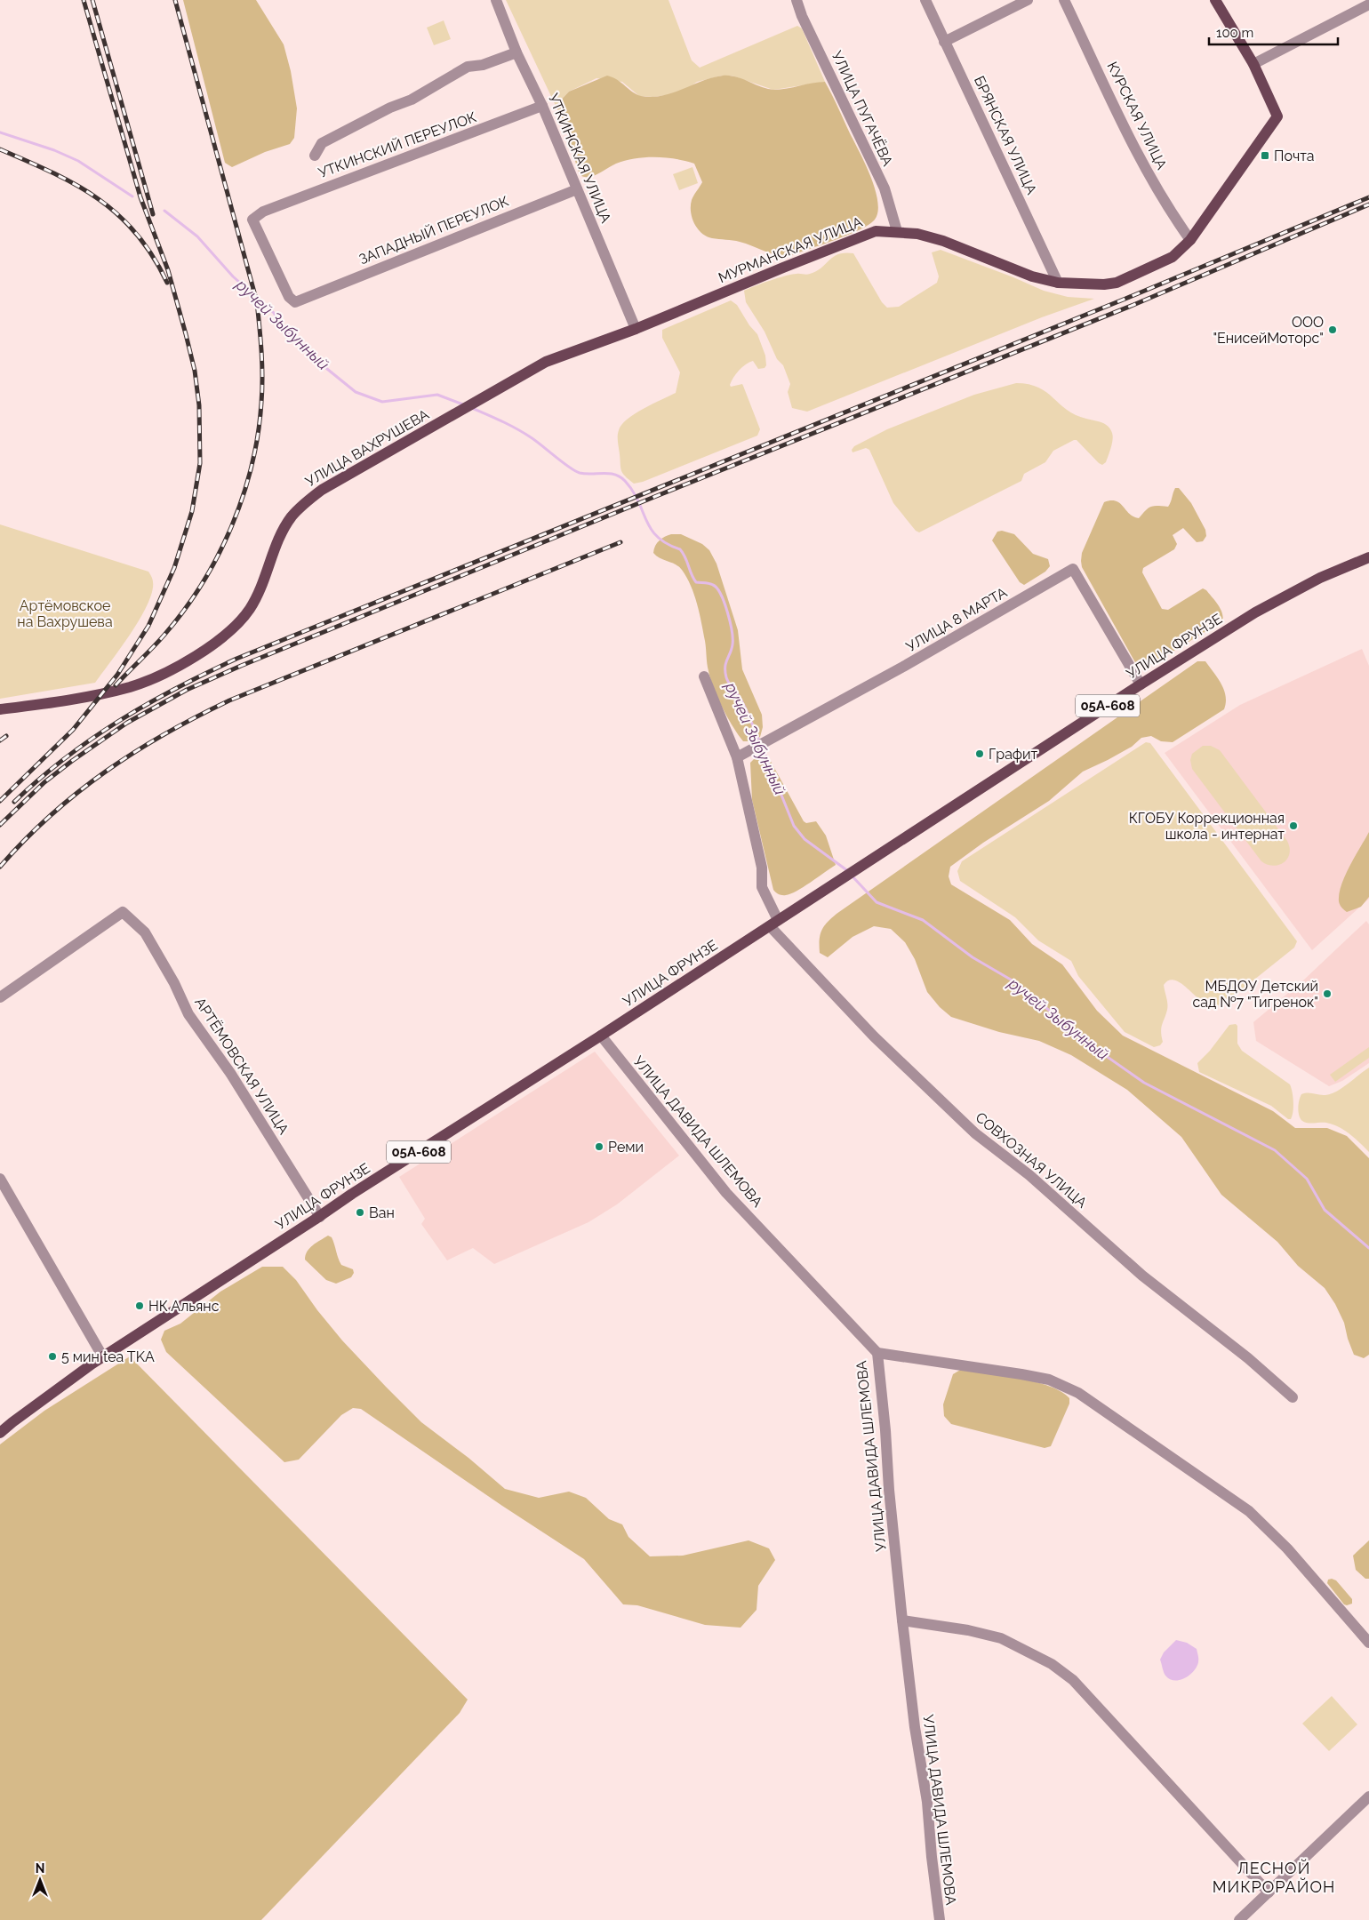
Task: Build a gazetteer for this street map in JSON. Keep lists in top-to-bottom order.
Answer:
{
  "streets": {
    "main road": [
      "МУРМАНСКАЯ УЛИЦА",
      "УЛИЦА ВАХРУШЕВА",
      "УЛИЦА ФРУНЗЕ",
      "05А-608"
    ],
    "street": [
      "УЛИЦА ПУГАЧЁВА",
      "КУРСКАЯ УЛИЦА",
      "БРЯНСКАЯ УЛИЦА",
      "УТКИНСКИЙ ПЕРЕУЛОК",
      "УТКИНСКАЯ УЛИЦА",
      "ЗАПАДНЫЙ ПЕРЕУЛОК",
      "УЛИЦА 8 МАРТА",
      "АРТЁМОВСКАЯ УЛИЦА",
      "УЛИЦА ДАВИДА ШЛЕМОВА",
      "СОВХОЗНАЯ УЛИЦА"
    ]
  },
  "crossings": [
    ["УЛИЦА ПУГАЧЁВА", "МУРМАНСКАЯ УЛИЦА"],
    ["КУРСКАЯ УЛИЦА", "МУРМАНСКАЯ УЛИЦА"],
    ["БРЯНСКАЯ УЛИЦА", "МУРМАНСКАЯ УЛИЦА"],
    ["УТКИНСКИЙ ПЕРЕУЛОК", "УТКИНСКАЯ УЛИЦА"],
    ["УТКИНСКИЙ ПЕРЕУЛОК", "ЗАПАДНЫЙ ПЕРЕУЛОК"],
    ["УТКИНСКАЯ УЛИЦА", "ЗАПАДНЫЙ ПЕРЕУЛОК"],
    ["УТКИНСКАЯ УЛИЦА", "МУРМАНСКАЯ УЛИЦА"],
    ["УТКИНСКАЯ УЛИЦА", "УЛИЦА ВАХРУШЕВА"],
    ["МУРМАНСКАЯ УЛИЦА", "УЛИЦА ВАХРУШЕВА"],
    ["УЛИЦА 8 МАРТА", "УЛИЦА ФРУНЗЕ"],
    ["УЛИЦА ФРУНЗЕ", "АРТЁМОВСКАЯ УЛИЦА"],
    ["УЛИЦА ФРУНЗЕ", "УЛИЦА ДАВИДА ШЛЕМОВА"],
    ["УЛИЦА ФРУНЗЕ", "СОВХОЗНАЯ УЛИЦА"]
  ],
  "districts": ["ЛЕСНОЙ МИКРОРАЙОН"],
  "water": ["ручей Зыбунный"],
  "parks": ["Артёмовское на Вахрушева"],
  "places": {
    "transit": ["Почта"],
    "other": [
      "ООО \"ЕнисейМоторс\"",
      "Графит",
      "КГОБУ Коррекционная школа - интернат",
      "МБДОУ Детский сад №7 \"Тигренок\"",
      "Реми",
      "Ван",
      "НК Альянс",
      "5 мин tea TKA"
    ]
  },
  "scale_bar": "100 m",
  "north": "top"
}
